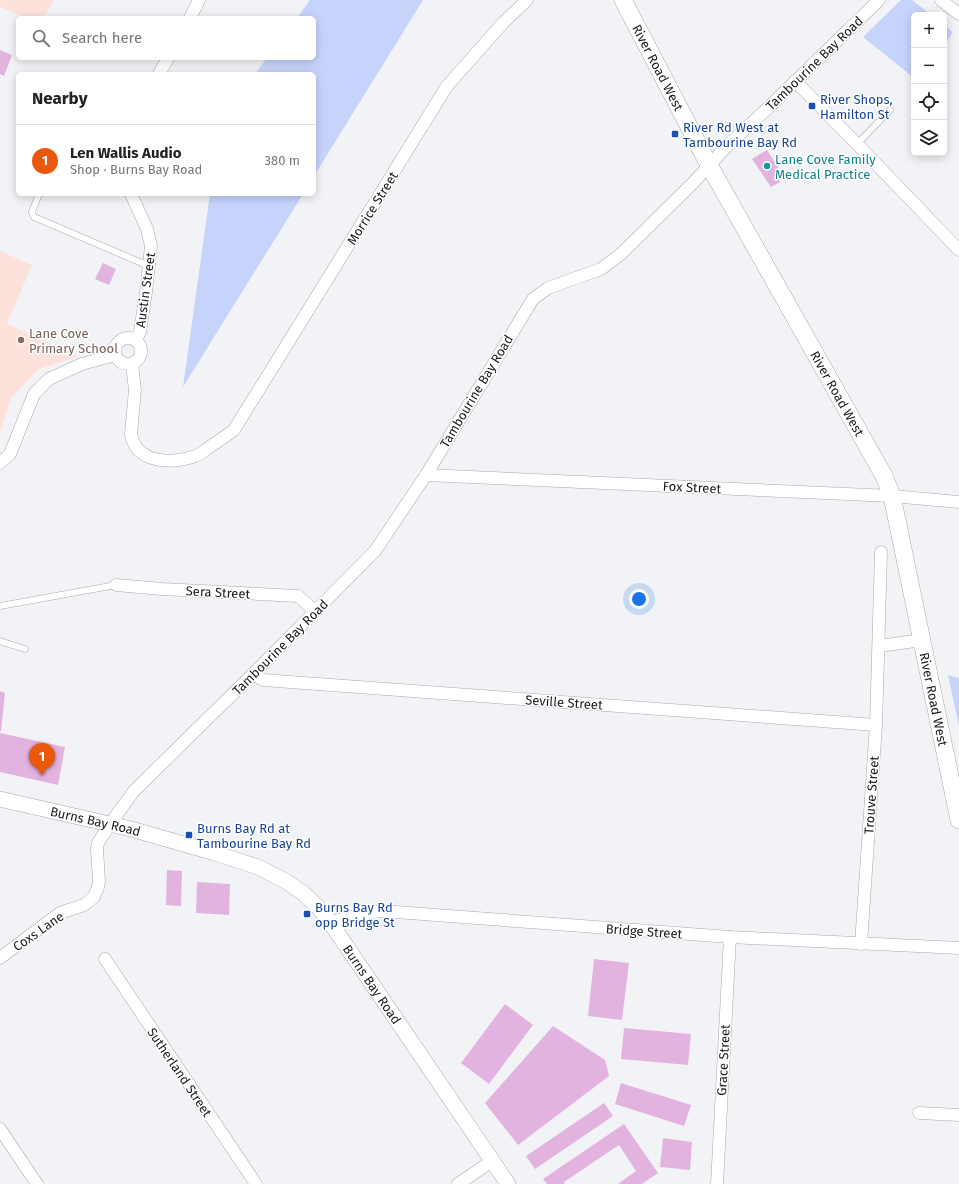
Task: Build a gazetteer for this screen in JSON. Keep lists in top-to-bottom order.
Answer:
{
  "streets": {
    "main road": ["River Road West"],
    "street": [
      "Tambourine Bay Road",
      "Morrice Street",
      "Austin Street",
      "Fox Street",
      "Sera Street",
      "Seville Street",
      "Trouve Street",
      "Burns Bay Road",
      "Coxs Lane",
      "Bridge Street",
      "Grace Street",
      "Sutherland Street"
    ]
  },
  "crossings": [
    ["Tambourine Bay Road", "River Road West"],
    ["Tambourine Bay Road", "Fox Street"],
    ["Tambourine Bay Road", "Sera Street"],
    ["Tambourine Bay Road", "Seville Street"],
    ["Tambourine Bay Road", "Burns Bay Road"],
    ["Tambourine Bay Road", "Coxs Lane"],
    ["River Road West", "Fox Street"],
    ["Morrice Street", "Austin Street"],
    ["Seville Street", "Trouve Street"],
    ["Trouve Street", "Bridge Street"],
    ["Burns Bay Road", "Coxs Lane"],
    ["Burns Bay Road", "Bridge Street"],
    ["Bridge Street", "Grace Street"]
  ],
  "places": {
    "transit": [
      "River Shops, Hamilton St",
      "River Rd West at Tambourine Bay Rd",
      "Burns Bay Rd at Tambourine Bay Rd",
      "Burns Bay Rd opp Bridge St"
    ],
    "other": ["Lane Cove Family Medical Practice", "Lane Cove Primary School"]
  },
  "page": {
    "map_buttons": ["+", "−"],
    "search": "Search here",
    "heading": "Nearby",
    "list": [
      {
        "mark": "1",
        "name": "Len Wallis Audio",
        "note": "Shop · Burns Bay Road",
        "value": "380 m"
      }
    ],
    "pins": "1"
  }
}
